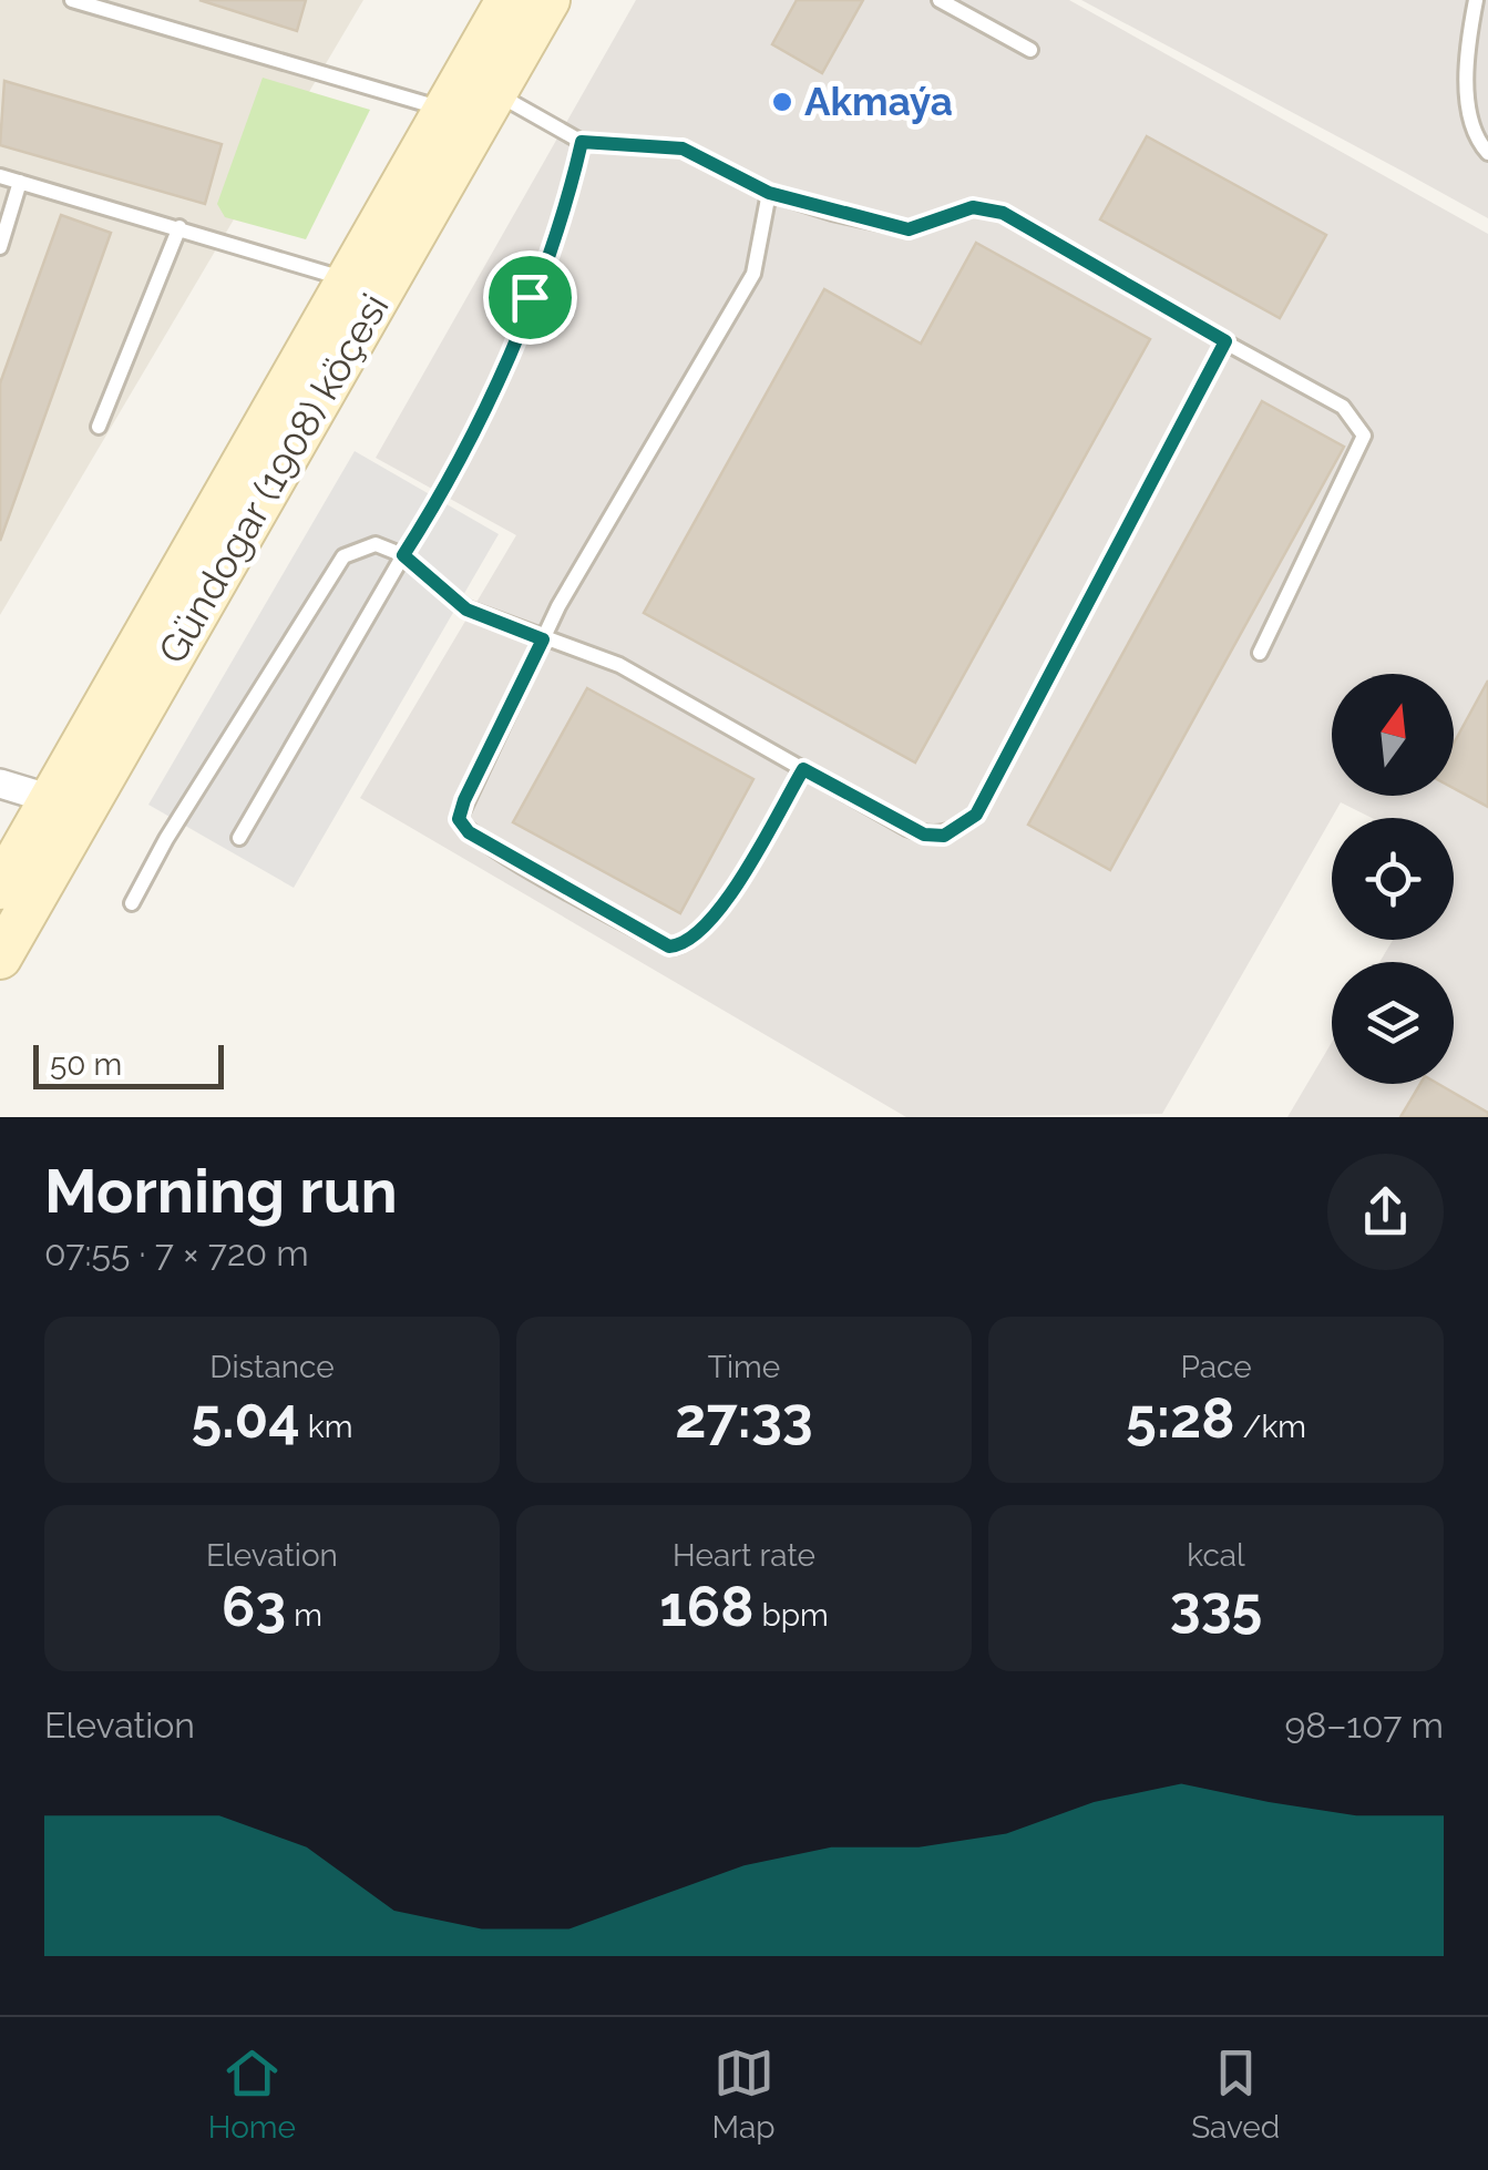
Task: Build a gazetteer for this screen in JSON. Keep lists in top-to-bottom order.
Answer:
{
  "streets": {
    "main road": ["Gündogar (1908) köçesi"]
  },
  "places": ["Аkmaýa"],
  "scale_bar": "50 m",
  "north": "top",
  "page": {
    "scale": "50 m",
    "heading": ["Morning run", "07:55 · 7 × 720 m"],
    "stats": [
      ["Distance", "5.04 km"],
      ["Time", "27:33"],
      ["Pace", "5:28 /km"],
      ["Elevation", "63 m"],
      ["Heart rate", "168 bpm"],
      ["kcal", "335"]
    ],
    "chart": ["Elevation", "98–107 m"],
    "tabs": ["Home", "Map", "Saved"]
  }
}
